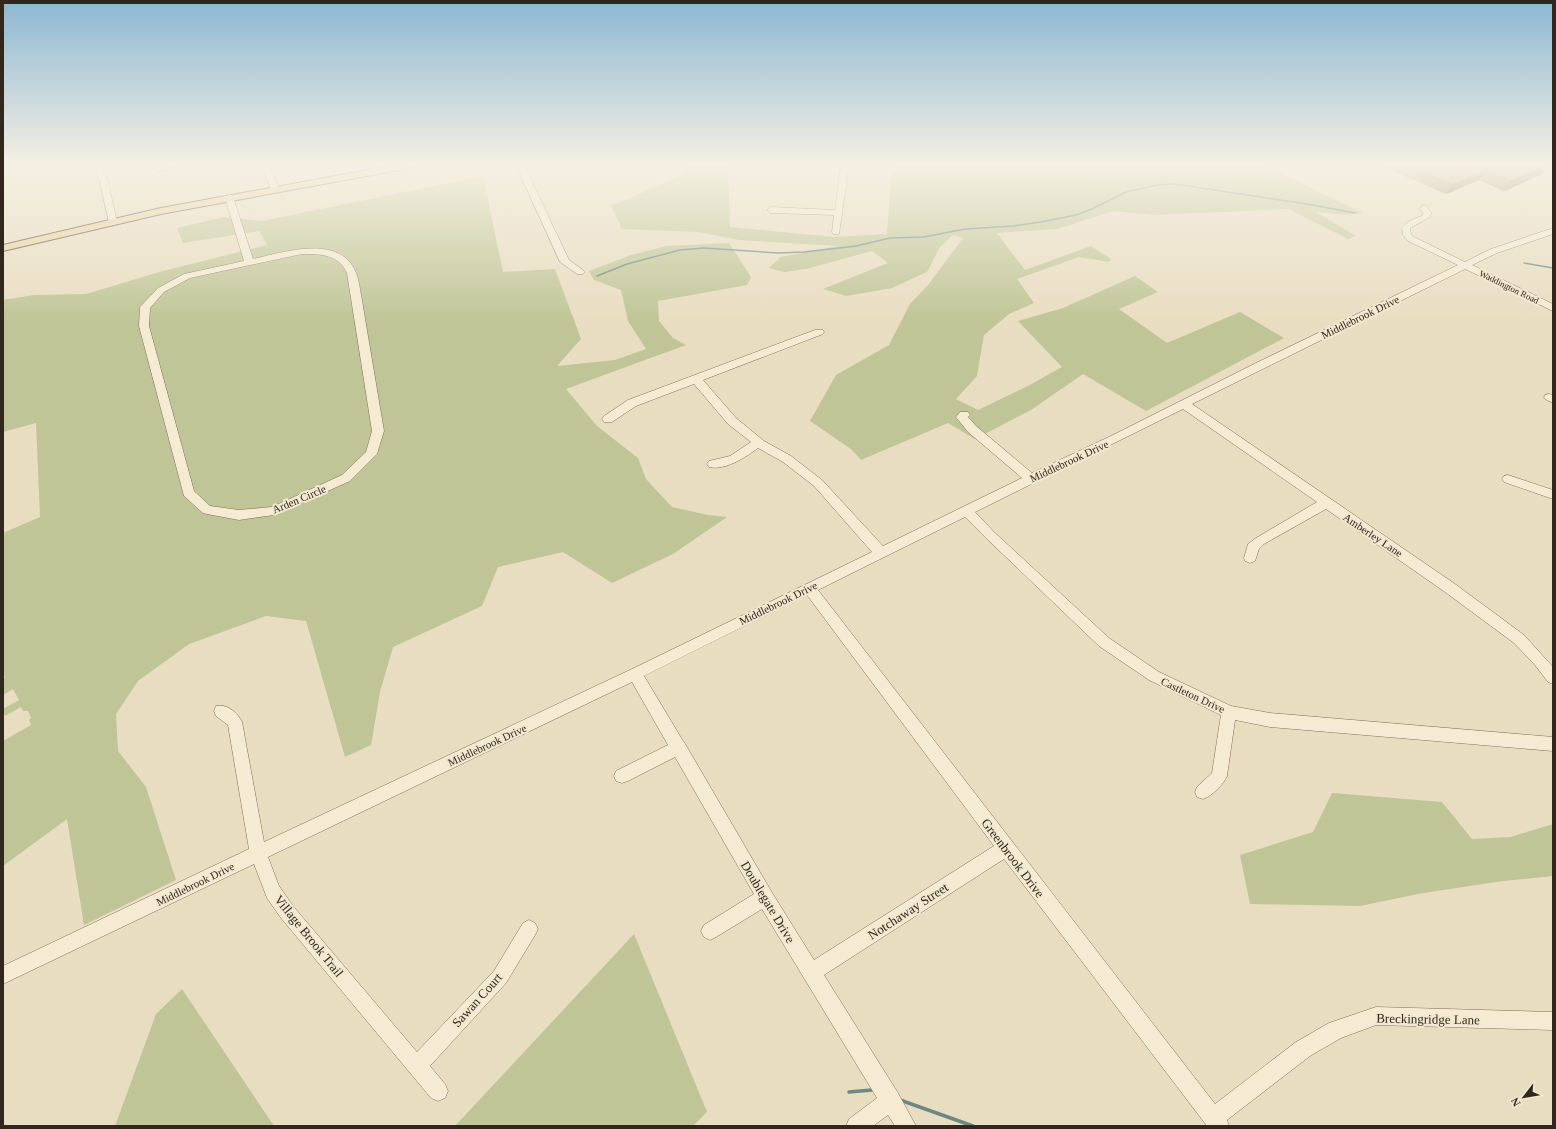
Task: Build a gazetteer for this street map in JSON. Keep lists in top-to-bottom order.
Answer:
{
  "streets": {
    "street": [
      "Waddington Road",
      "Middlebrook Drive",
      "Arden Circle",
      "Amberley Lane",
      "Castleton Drive",
      "Greenbrook Drive",
      "Doublegate Drive",
      "Notchaway Street",
      "Village Brook Trail",
      "Sawan Court",
      "Breckingridge Lane"
    ]
  },
  "crossings": [
    ["Waddington Road", "Middlebrook Drive"],
    ["Middlebrook Drive", "Amberley Lane"],
    ["Middlebrook Drive", "Castleton Drive"],
    ["Middlebrook Drive", "Greenbrook Drive"],
    ["Middlebrook Drive", "Doublegate Drive"],
    ["Middlebrook Drive", "Village Brook Trail"],
    ["Greenbrook Drive", "Notchaway Street"],
    ["Greenbrook Drive", "Breckingridge Lane"],
    ["Doublegate Drive", "Notchaway Street"],
    ["Village Brook Trail", "Sawan Court"]
  ],
  "north": "bottom left"
}
